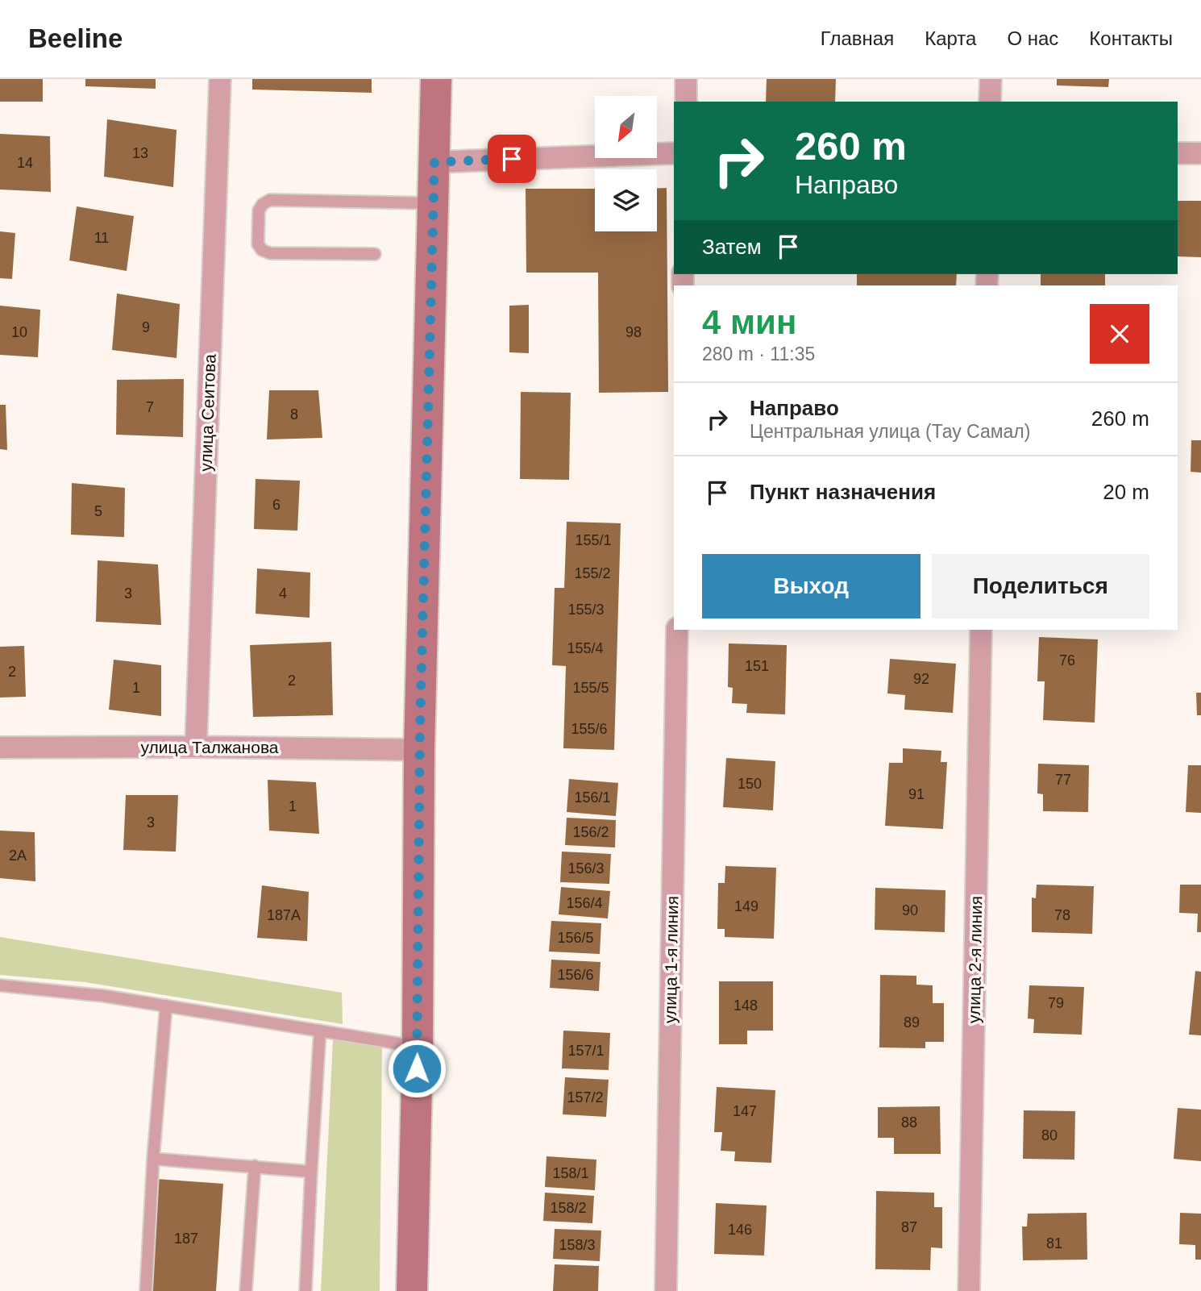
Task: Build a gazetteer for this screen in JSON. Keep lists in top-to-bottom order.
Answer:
{
  "streets": {
    "street": [
      "улица Сеитова",
      "улица Талжанова",
      "улица 1-я линия",
      "улица 2-я линия"
    ]
  },
  "crossings": [
    ["улица Сеитова", "улица Талжанова"]
  ],
  "house_numbers": [
    "13",
    "14",
    "11",
    "9",
    "10",
    "98",
    "7",
    "8",
    "6",
    "5",
    "155/1",
    "155/2",
    "3",
    "4",
    "155/3",
    "155/4",
    "76",
    "151",
    "2",
    "92",
    "2",
    "1",
    "155/5",
    "155/6",
    "77",
    "150",
    "91",
    "156/1",
    "1",
    "3",
    "156/2",
    "2А",
    "156/3",
    "156/4",
    "149",
    "90",
    "187А",
    "78",
    "156/5",
    "156/6",
    "79",
    "148",
    "89",
    "157/1",
    "157/2",
    "147",
    "88",
    "80",
    "158/1",
    "158/2",
    "87",
    "146",
    "187",
    "81",
    "158/3"
  ],
  "north": "bottom left",
  "page": {
    "header": "Beeline",
    "nav": [
      "Главная",
      "Карта",
      "О нас",
      "Контакты"
    ],
    "turn": ["260 m", "Направо"],
    "then": "Затем",
    "heading": ["4 мин", "280 m · 11:35"],
    "list": [
      {
        "name": "Направо",
        "note": "Центральная улица (Тау Самал)",
        "value": "260 m"
      },
      {
        "name": "Пункт назначения",
        "value": "20 m"
      }
    ],
    "buttons": ["Выход", "Поделиться"]
  }
}
